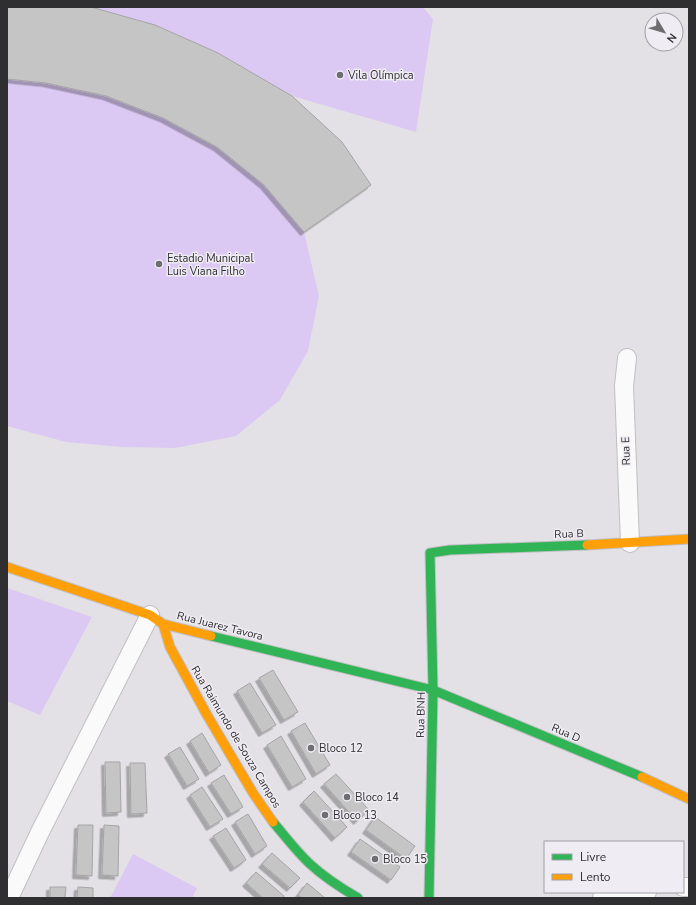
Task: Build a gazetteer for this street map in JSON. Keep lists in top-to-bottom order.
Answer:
{
  "streets": {
    "street": [
      "Rua E",
      "Rua B",
      "Rua Juarez Tavora",
      "Rua BNH",
      "Rua D",
      "Rua Raimundo de Souza Campos"
    ]
  },
  "crossings": [
    ["Rua E", "Rua B"],
    ["Rua B", "Rua BNH"],
    ["Rua Juarez Tavora", "Rua BNH"],
    ["Rua Juarez Tavora", "Rua D"],
    ["Rua Juarez Tavora", "Rua Raimundo de Souza Campos"],
    ["Rua BNH", "Rua D"]
  ],
  "places": [
    "Vila Olímpica",
    "Estadio Municipal Luis Viana Filho",
    "Bloco 12",
    "Bloco 14",
    "Bloco 13",
    "Bloco 15"
  ],
  "legend": ["Livre", "Lento"],
  "north": "bottom right"
}
